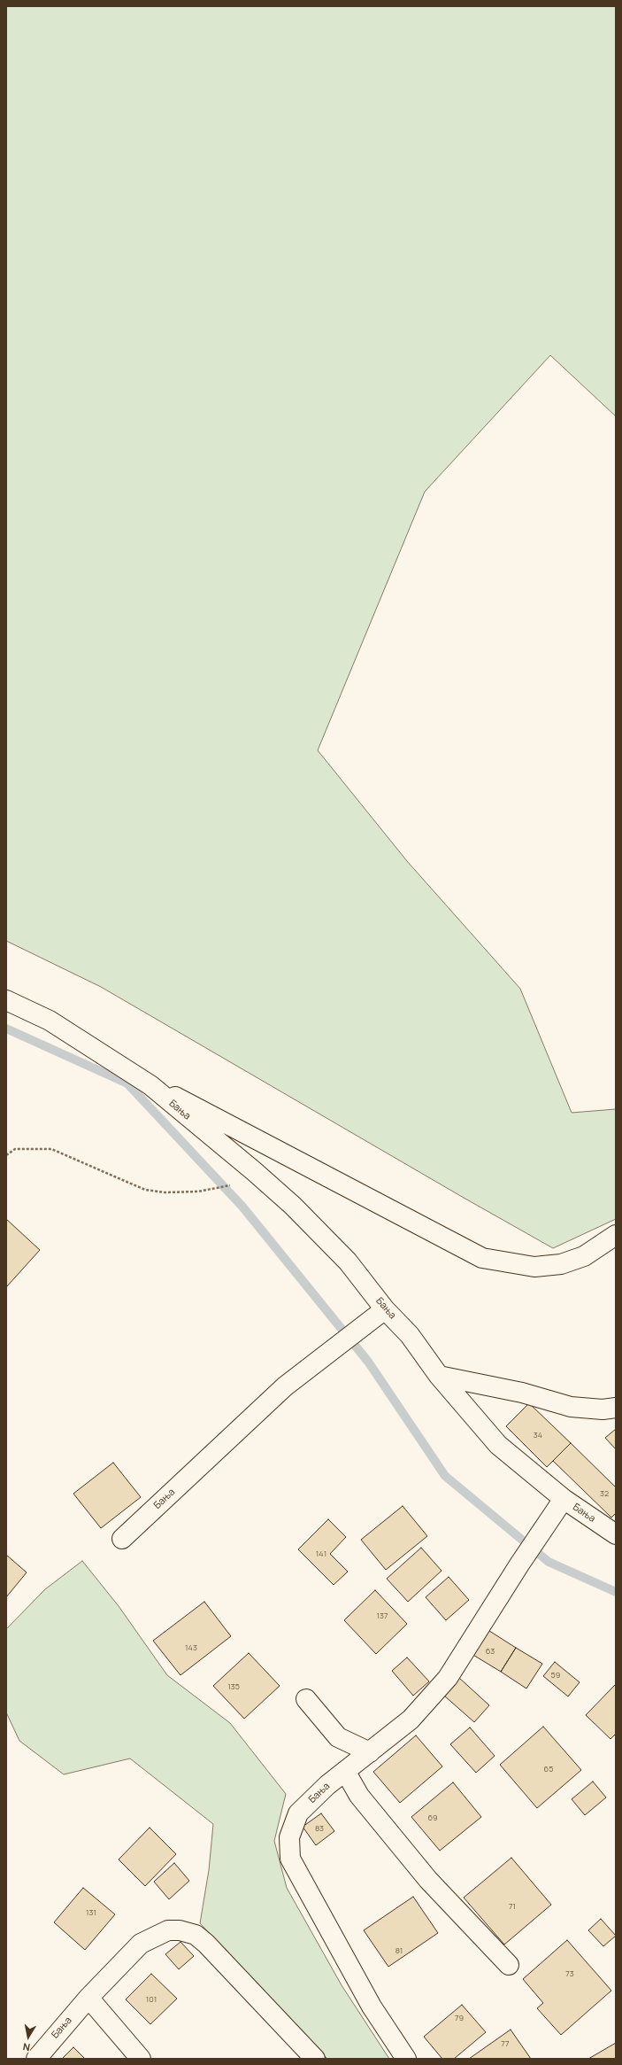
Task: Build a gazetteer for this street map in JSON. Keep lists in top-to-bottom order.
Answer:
{
  "streets": {
    "street": ["Бања"]
  },
  "house_numbers": [
    "34",
    "32",
    "141",
    "137",
    "143",
    "63",
    "59",
    "135",
    "65",
    "69",
    "83",
    "71",
    "131",
    "81",
    "73",
    "101",
    "79",
    "77"
  ],
  "north": "bottom"
}
